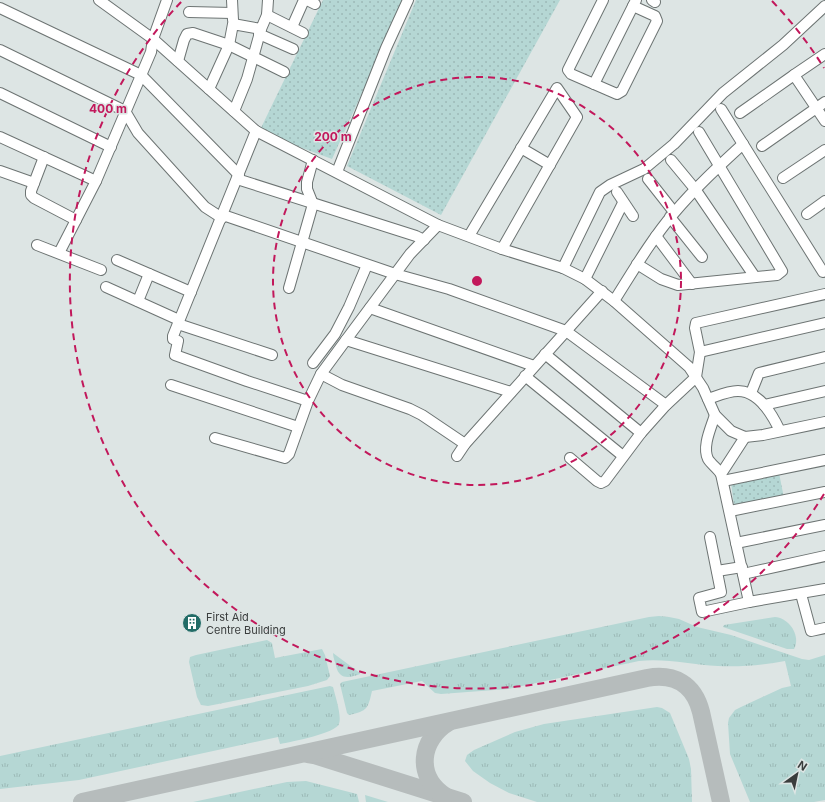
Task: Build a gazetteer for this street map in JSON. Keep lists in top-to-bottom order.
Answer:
{
  "places": {
    "building": ["First Aid Centre Building"]
  },
  "north": "top right",
  "rings": ["400 m", "200 m"]
}
